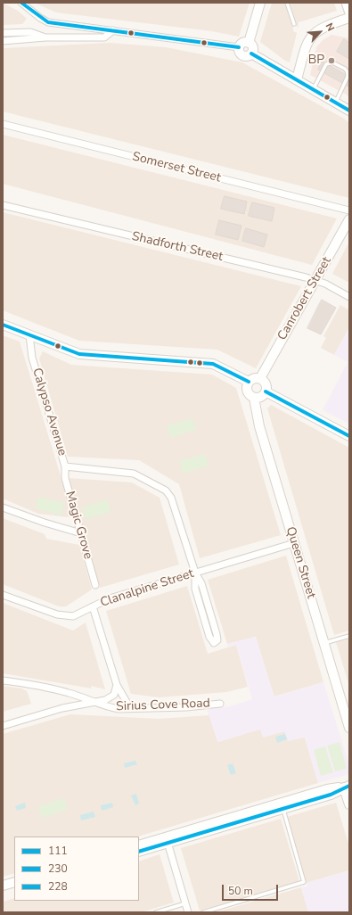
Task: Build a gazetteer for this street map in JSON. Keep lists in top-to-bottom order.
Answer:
{
  "streets": {
    "street": [
      "Somerset Street",
      "Shadforth Street",
      "Canrobert Street",
      "Calypso Avenue",
      "Magic Grove",
      "Queen Street",
      "Clanalpine Street",
      "Sirius Cove Road"
    ]
  },
  "crossings": [
    ["Shadforth Street", "Canrobert Street"],
    ["Canrobert Street", "Queen Street"],
    ["Calypso Avenue", "Magic Grove"],
    ["Calypso Avenue", "Clanalpine Street"],
    ["Queen Street", "Clanalpine Street"]
  ],
  "places": ["BP"],
  "lines": ["transit line 230", "transit line 111", "transit line 228"],
  "legend": ["111", "230", "228"],
  "scale_bar": "50 m",
  "north": "top right"
}
